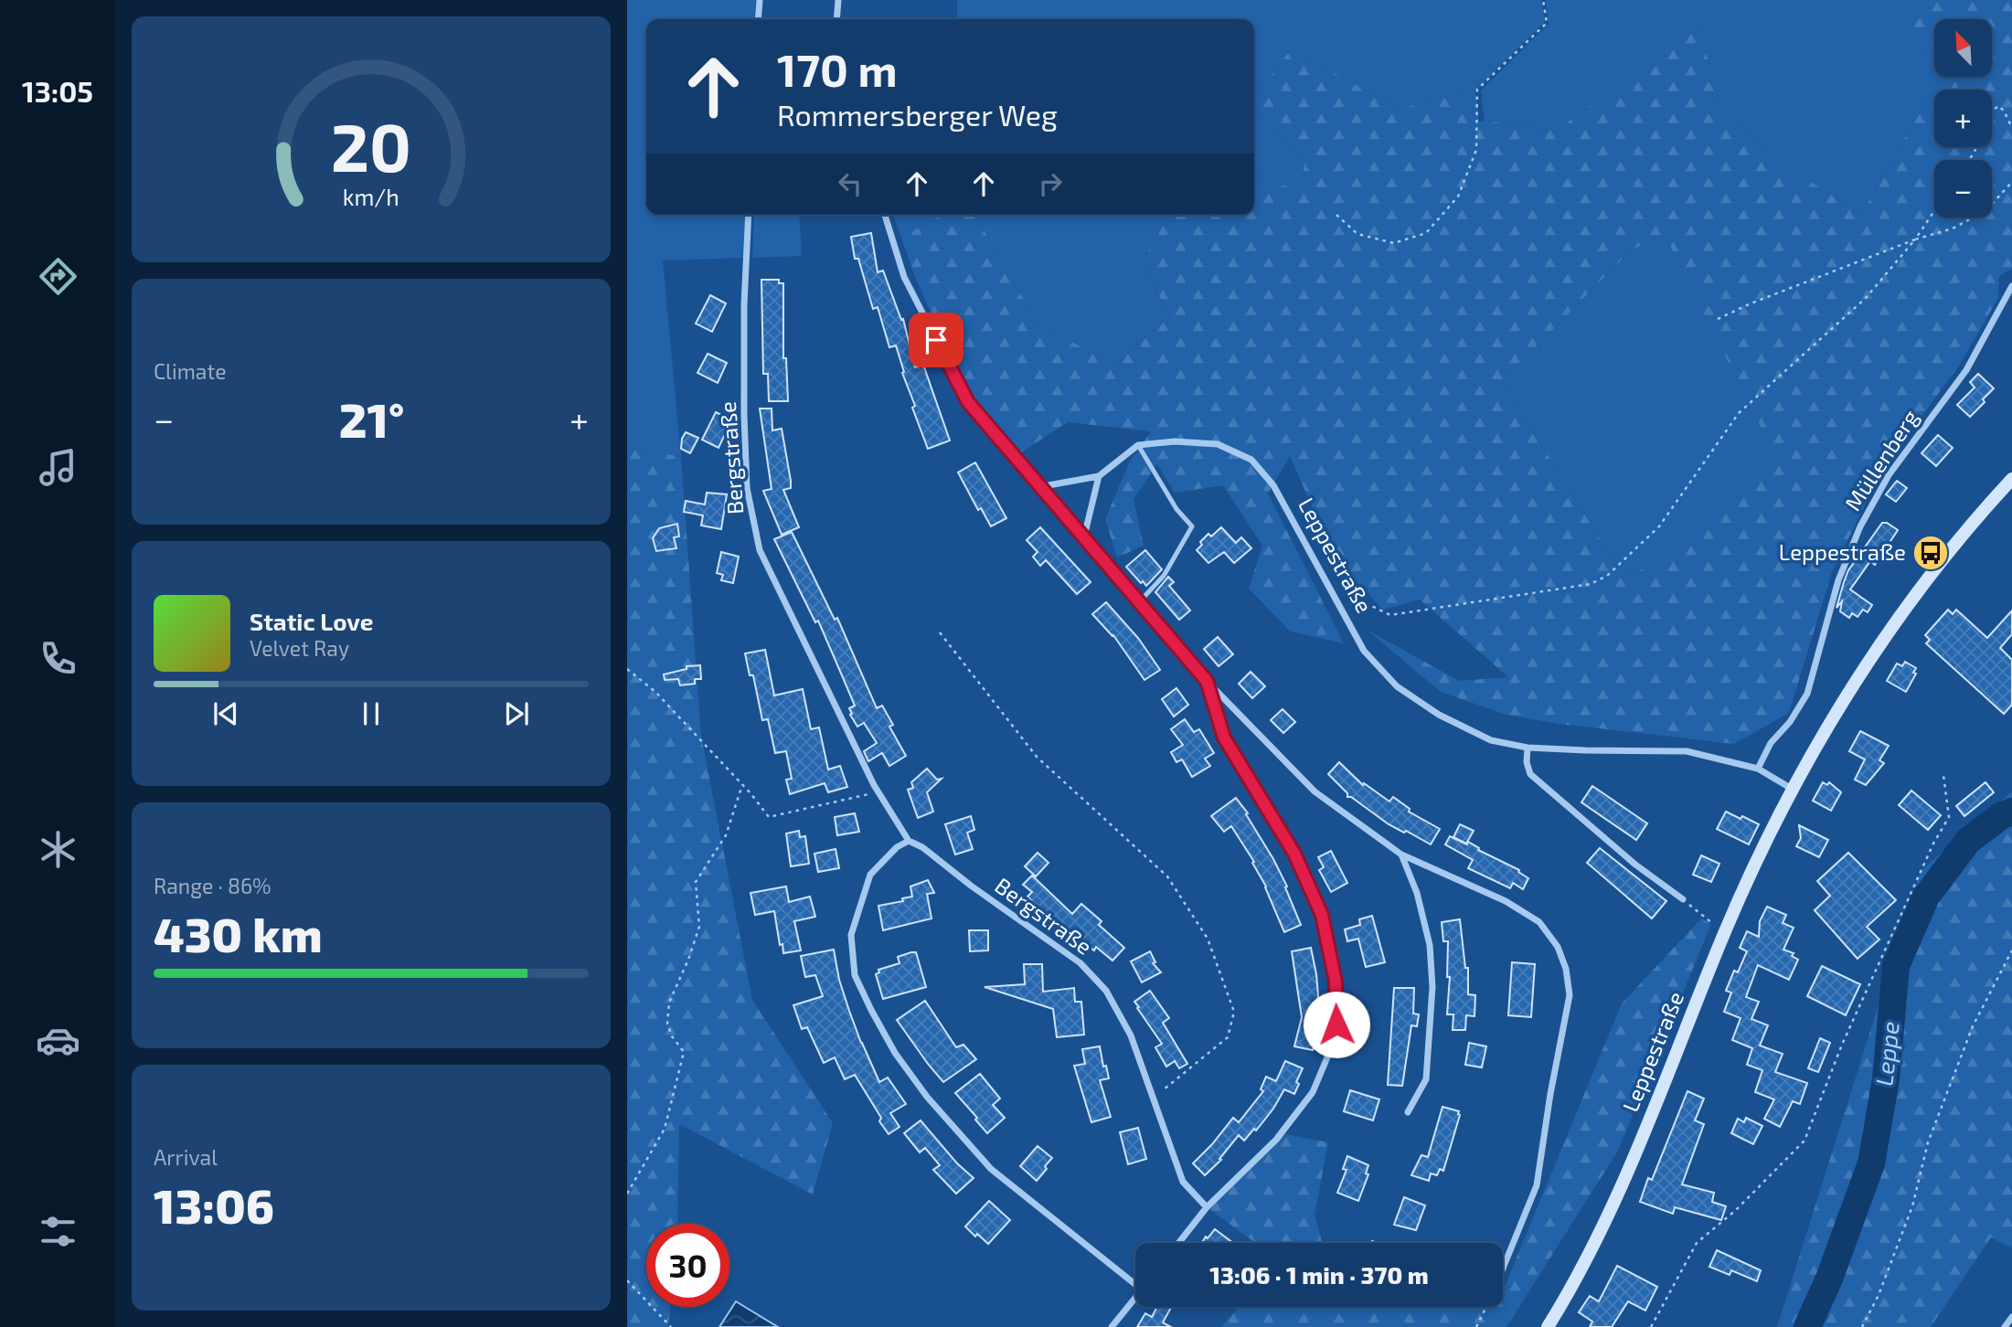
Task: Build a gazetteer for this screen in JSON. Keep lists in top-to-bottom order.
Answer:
{
  "streets": {
    "main road": ["Leppestraße"],
    "street": ["Bergstraße", "Müllenberg"]
  },
  "crossings": [
    ["Müllenberg", "Leppestraße"]
  ],
  "water": ["Leppe"],
  "places": {
    "bus stop": ["Leppestraße"]
  },
  "north": "top left",
  "page": {
    "tabs": "13:05",
    "map_buttons": ["+", "−"],
    "turn": ["170 m", "Rommersberger Weg"],
    "tile": [
      "Climate",
      ["Range · 86%", "430 km"],
      ["Arrival", "13:06"]
    ],
    "heat": ["−", "21°", "+"],
    "song": ["Static Love", "Velvet Ray"],
    "limit": "30",
    "trip": "13:06 · 1 min · 370 m",
    "gauge": ["20", "km/h"]
  }
}
